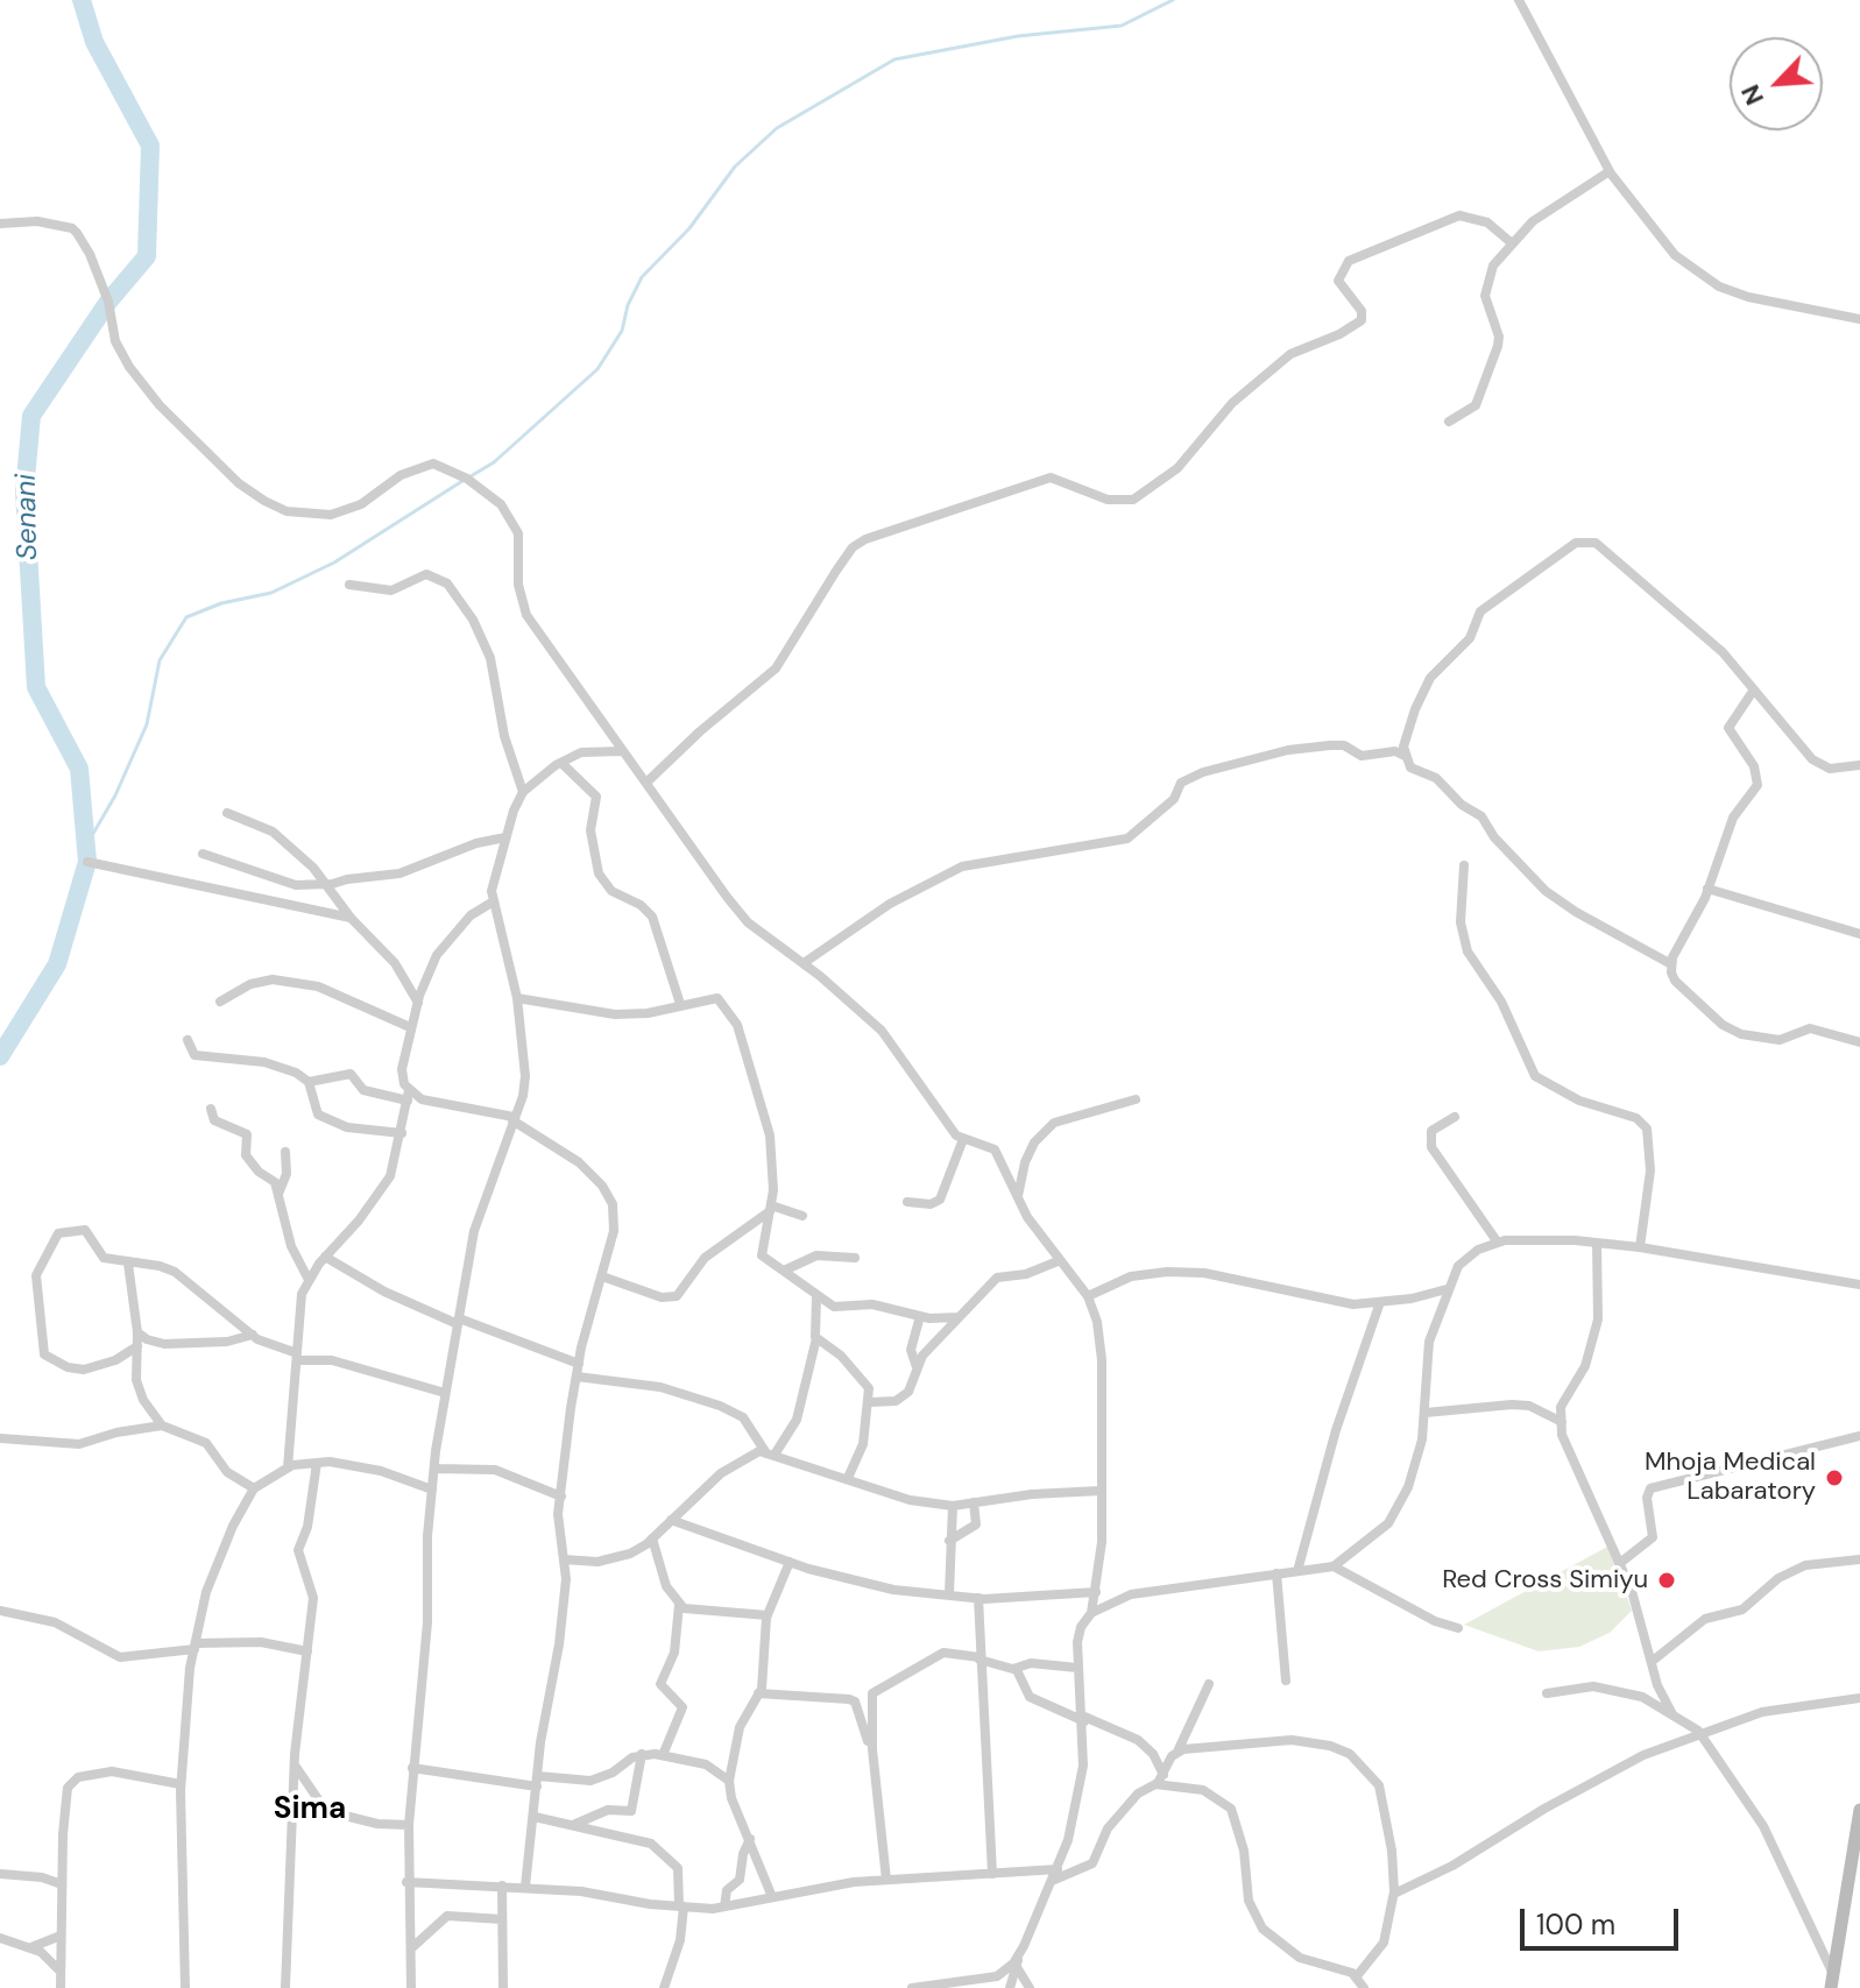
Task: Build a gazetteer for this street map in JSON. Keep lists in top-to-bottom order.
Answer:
{
  "districts": ["Sima"],
  "water": ["Senani"],
  "places": ["Mhoja Medical Labaratory", "Red Cross Simiyu"],
  "scale_bar": "100 m",
  "north": "bottom left"
}
